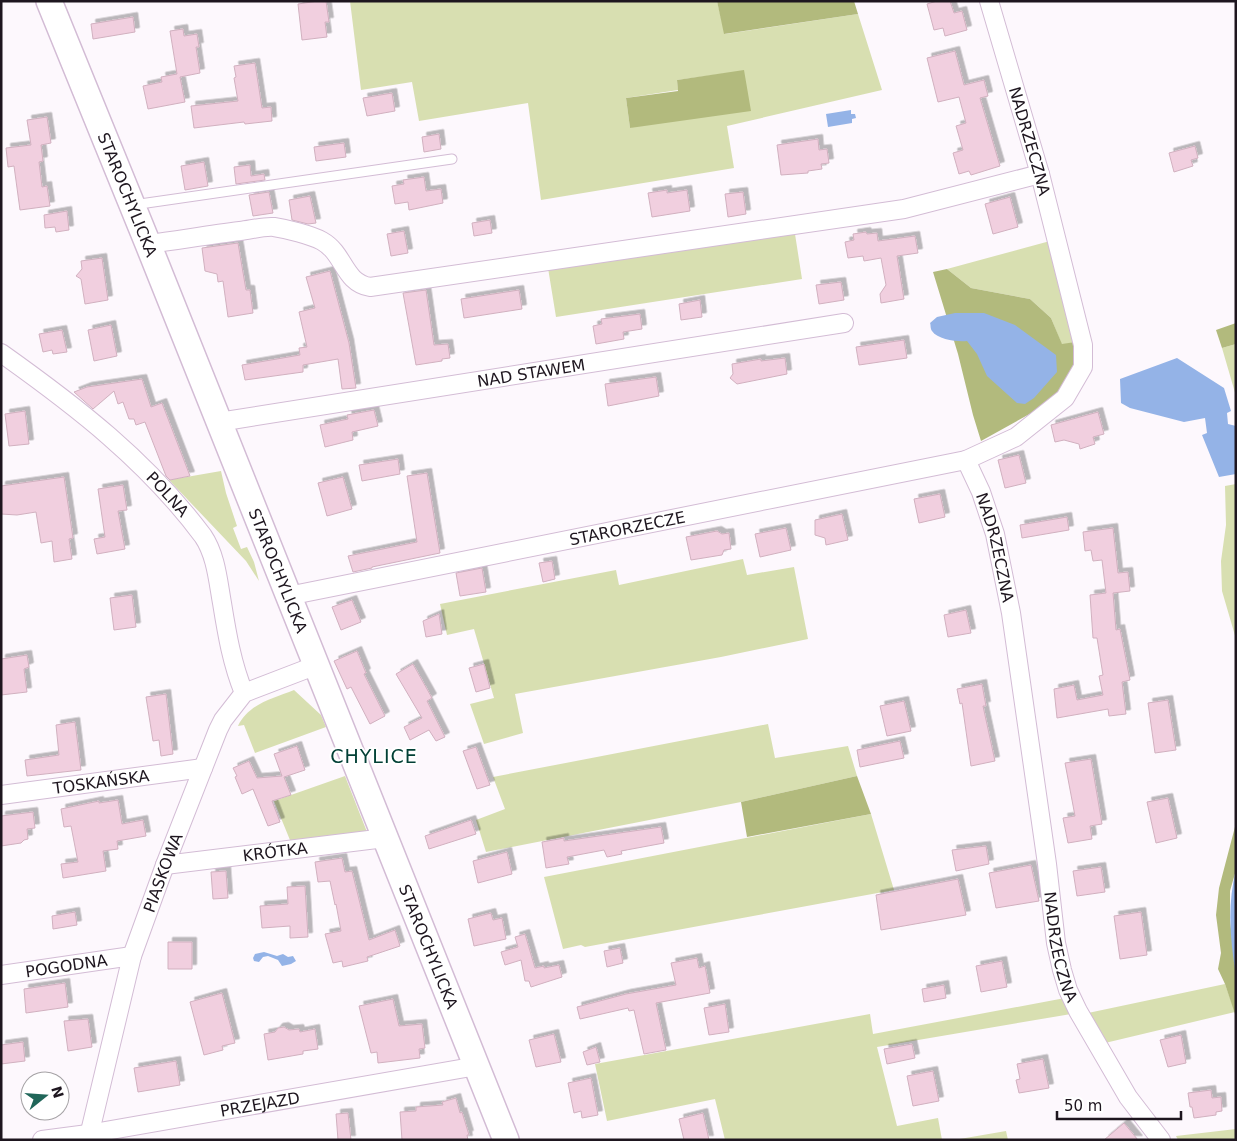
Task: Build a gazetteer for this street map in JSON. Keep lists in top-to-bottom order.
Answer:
{
  "streets": {
    "street": [
      "NADRZECZNA",
      "STAROCHYLICKA",
      "NAD STAWEM",
      "POLNA",
      "STARORZECZE",
      "TOSKAŃSKA",
      "KRÓTKA",
      "PIASKOWA",
      "POGODNA",
      "PRZEJAZD"
    ]
  },
  "crossings": [
    ["NADRZECZNA", "STARORZECZE"],
    ["STAROCHYLICKA", "NAD STAWEM"],
    ["STAROCHYLICKA", "STARORZECZE"],
    ["STAROCHYLICKA", "KRÓTKA"],
    ["STAROCHYLICKA", "PRZEJAZD"],
    ["POLNA", "PIASKOWA"],
    ["TOSKAŃSKA", "PIASKOWA"],
    ["KRÓTKA", "PIASKOWA"],
    ["PIASKOWA", "POGODNA"],
    ["PIASKOWA", "PRZEJAZD"]
  ],
  "districts": ["CHYLICE"],
  "scale_bar": "50 m",
  "north": "right"
}
